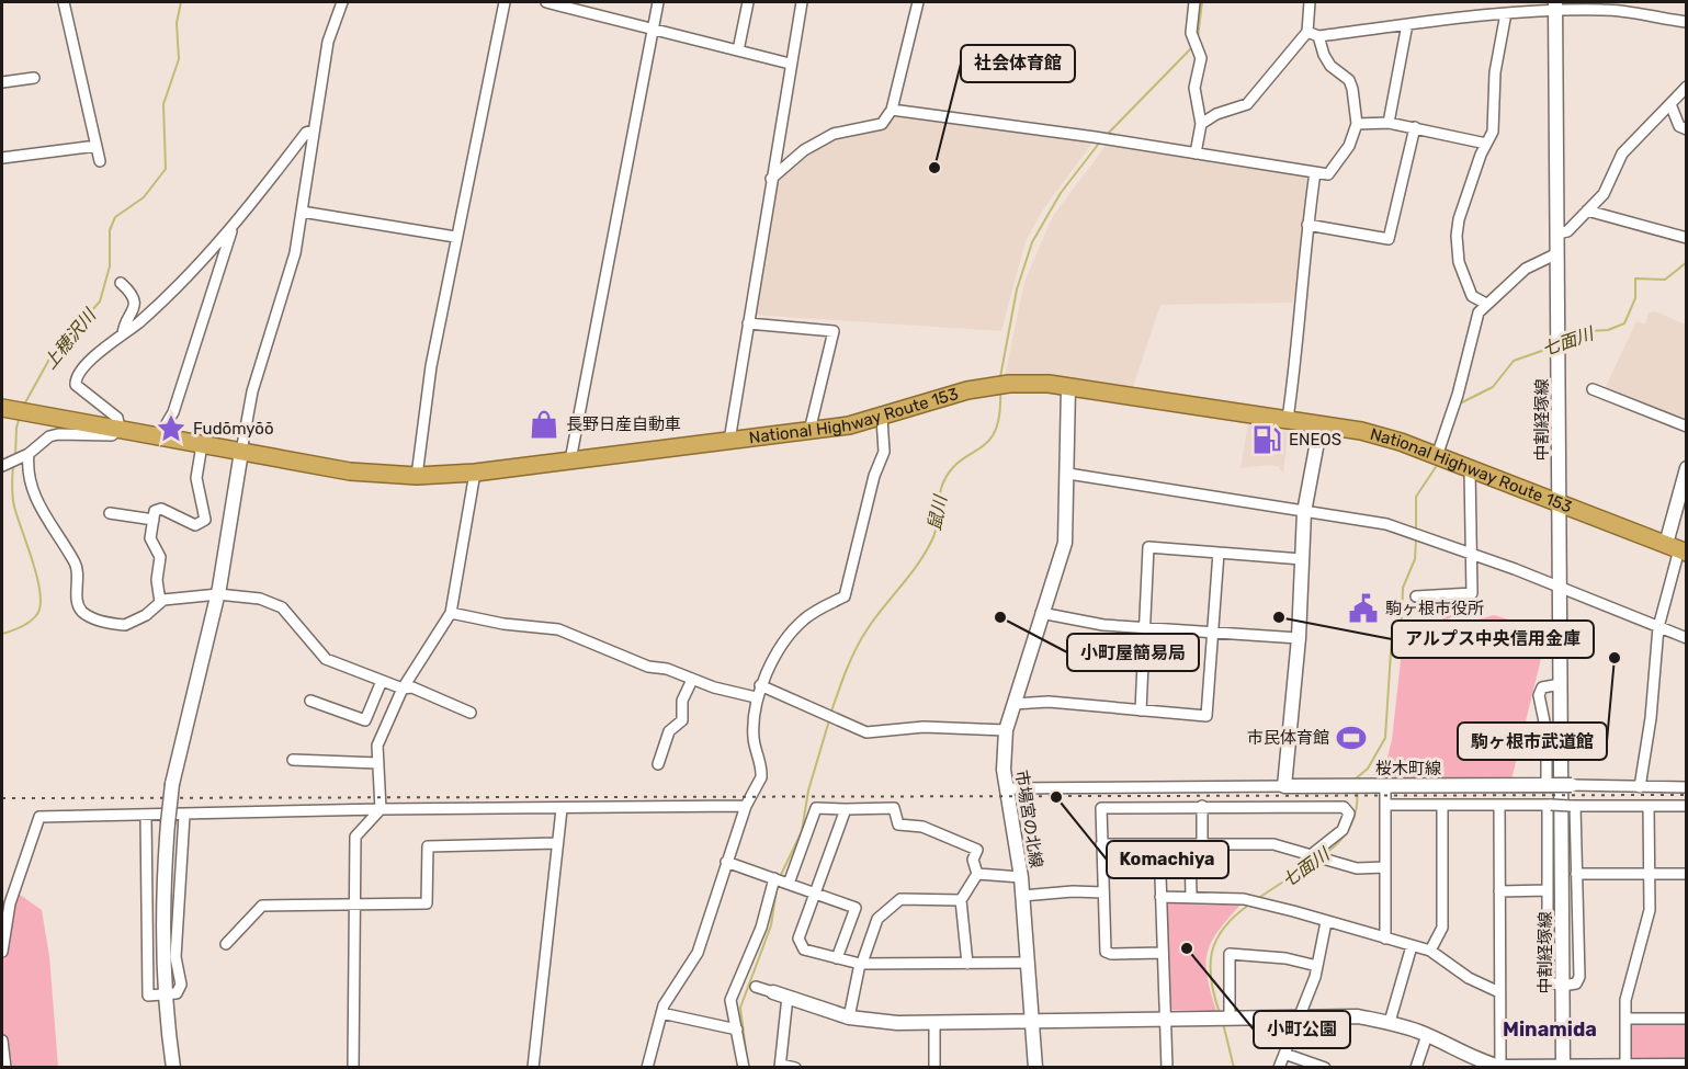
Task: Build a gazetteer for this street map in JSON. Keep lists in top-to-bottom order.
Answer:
{
  "streets": {
    "highway": ["National Highway Route 153"],
    "street": ["中割経塚線", "桜木町線", "市場宮の北線"]
  },
  "crossings": [
    ["National Highway Route 153", "中割経塚線"],
    ["National Highway Route 153", "市場宮の北線"]
  ],
  "districts": ["Minamida"],
  "water": ["上穂沢川", "七面川", "鼠川"],
  "places": {
    "other": [
      "社会体育館",
      "小町屋簡易局",
      "アルプス中央信用金庫",
      "駒ヶ根市武道館",
      "Komachiya",
      "小町公園"
    ],
    "shop": ["長野日産自動車"],
    "place": ["Fudōmyōō"],
    "fuel station": ["ENEOS"],
    "public building": ["駒ヶ根市役所"],
    "sports": ["市民体育館"]
  }
}
